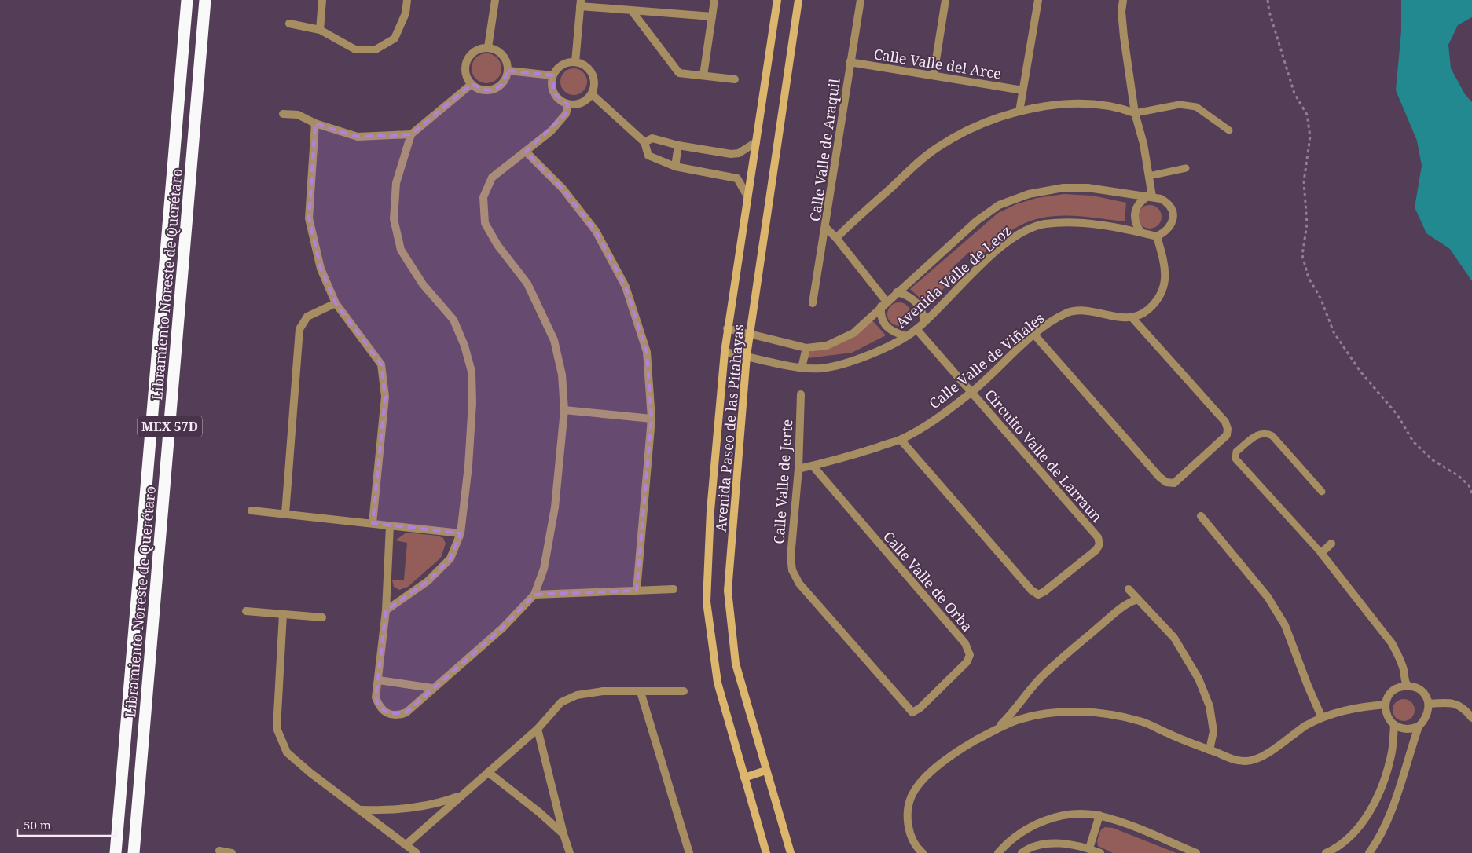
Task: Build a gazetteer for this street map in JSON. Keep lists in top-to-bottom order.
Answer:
{
  "streets": {
    "highway": ["Libramiento Noreste de Querétaro", "MEX 57D"],
    "street": [
      "Calle Valle del Arce",
      "Calle Valle de Araquil",
      "Avenida Valle de Leoz",
      "Calle Valle de Viñales",
      "Avenida Paseo de las Pitahayas",
      "Circuito Valle de Larraun",
      "Calle Valle de Jerte",
      "Calle Valle de Orba"
    ]
  },
  "crossings": [
    ["Calle Valle del Arce", "Calle Valle de Araquil"],
    ["Avenida Valle de Leoz", "Avenida Paseo de las Pitahayas"],
    ["Avenida Valle de Leoz", "Circuito Valle de Larraun"],
    ["Calle Valle de Viñales", "Circuito Valle de Larraun"],
    ["Calle Valle de Viñales", "Calle Valle de Jerte"],
    ["Calle Valle de Viñales", "Calle Valle de Orba"],
    ["Calle Valle de Jerte", "Calle Valle de Orba"]
  ],
  "scale_bar": "50 m"
}
